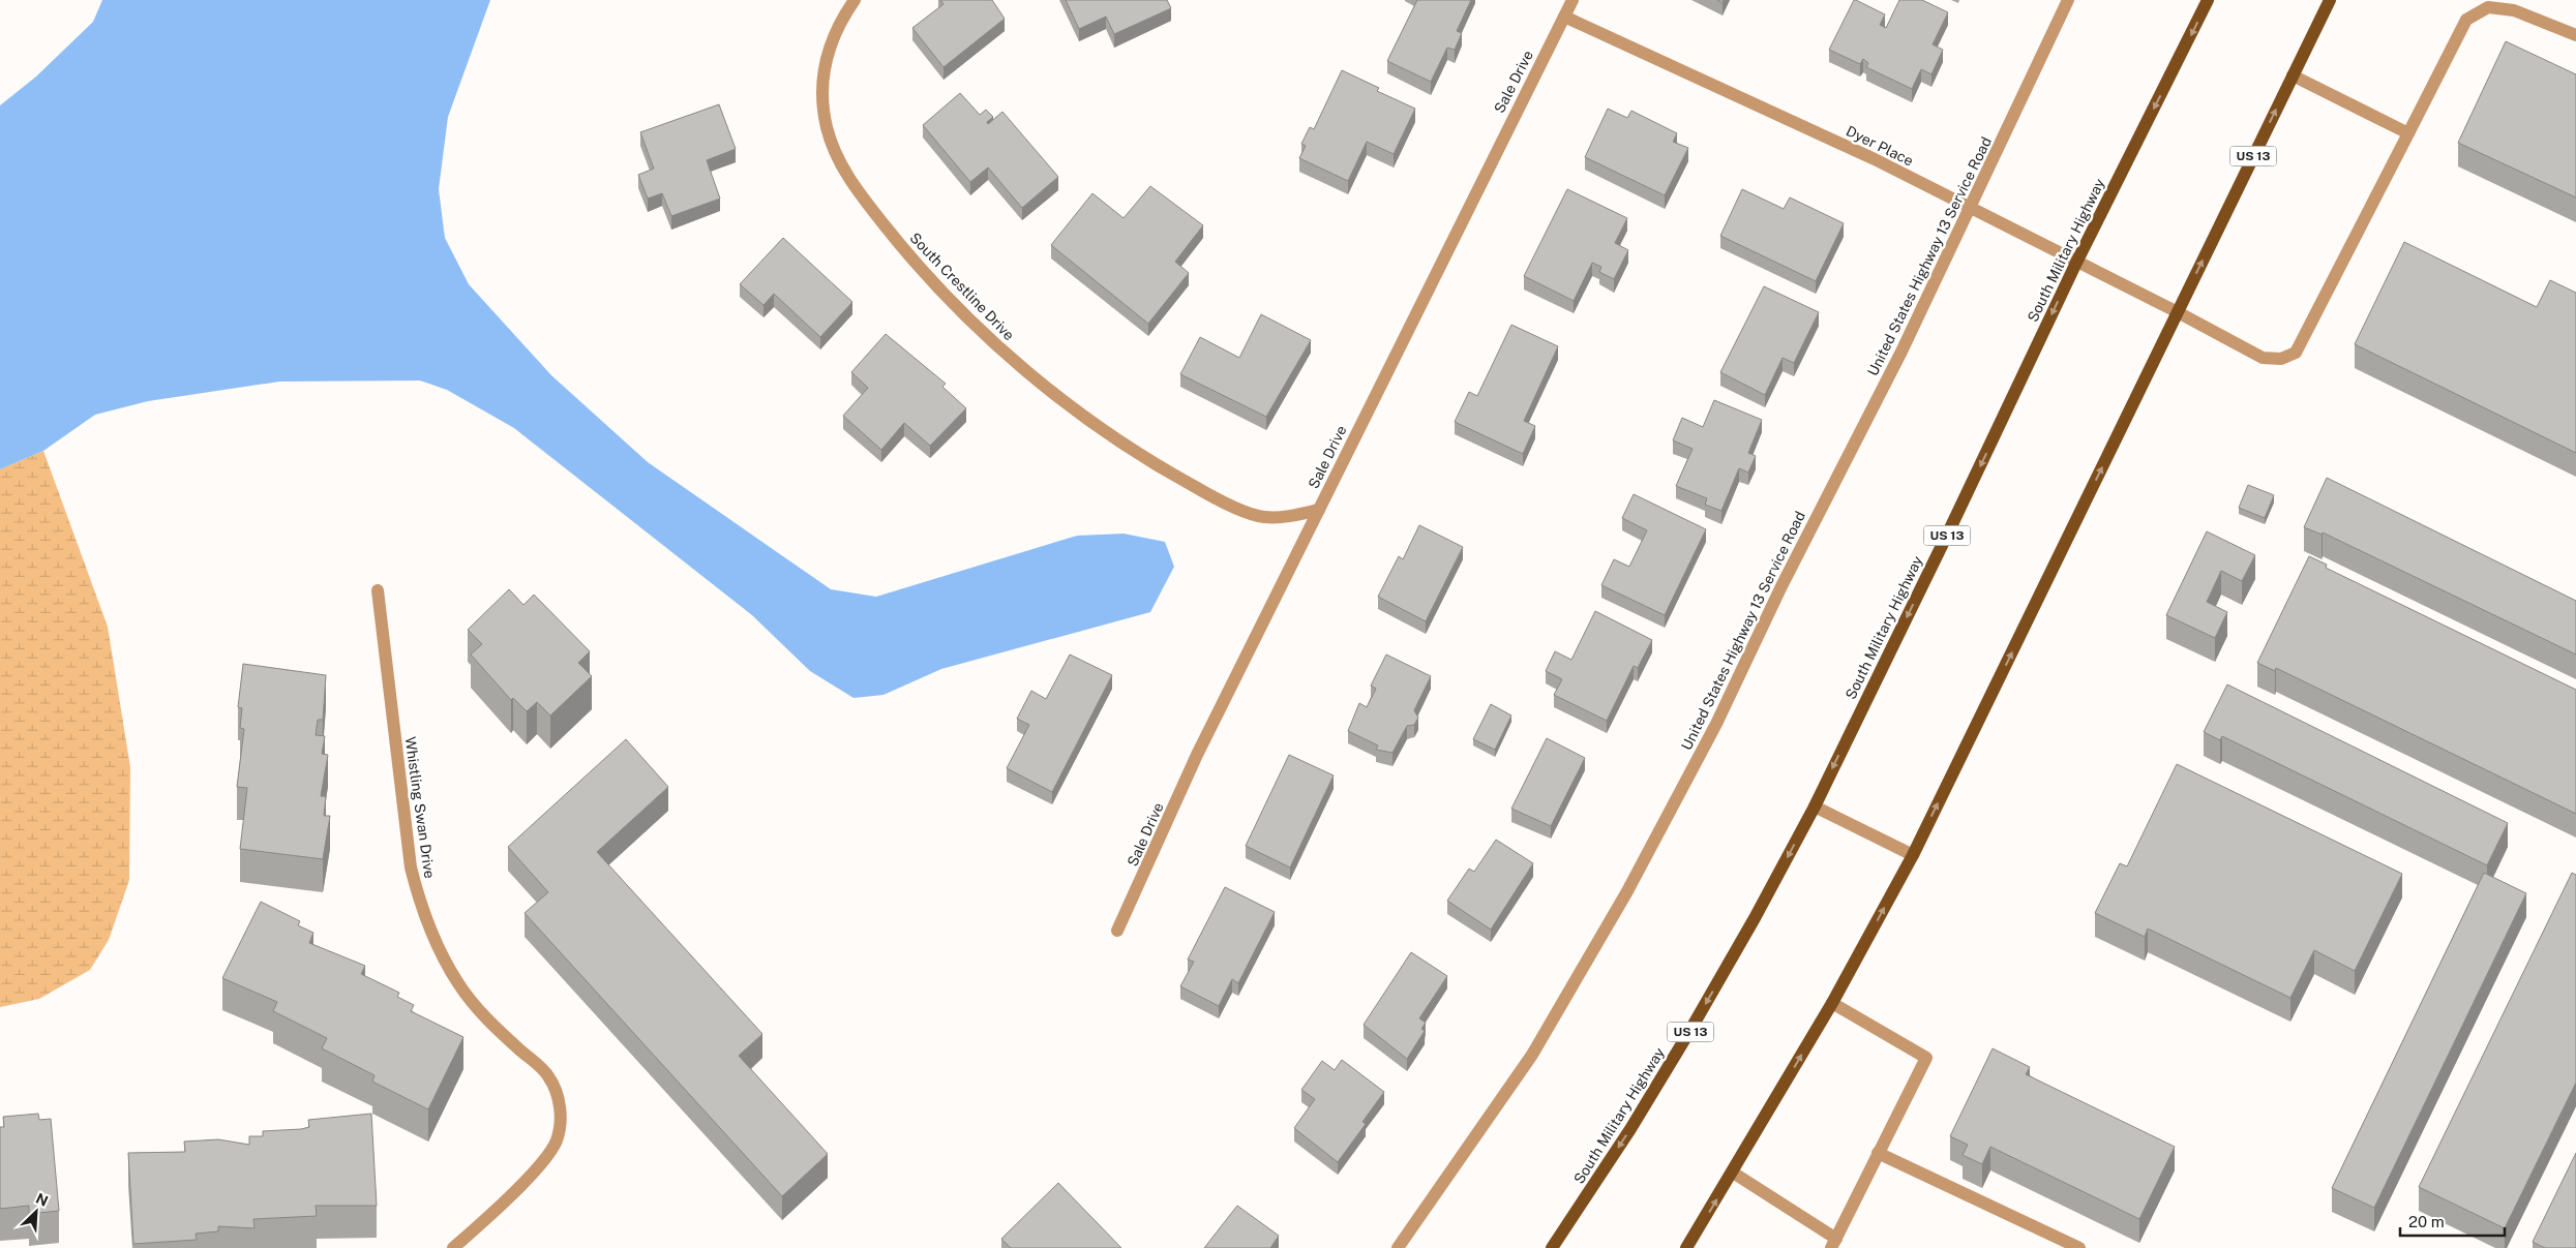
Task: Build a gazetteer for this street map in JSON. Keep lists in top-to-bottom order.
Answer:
{
  "streets": {
    "main road": ["US 13", "South Military Highway"],
    "street": [
      "Sale Drive",
      "Dyer Place",
      "United States Highway 13 Service Road",
      "South Crestline Drive",
      "Whistling Swan Drive"
    ]
  },
  "crossings": [
    ["Sale Drive", "Dyer Place"],
    ["Sale Drive", "South Crestline Drive"],
    ["Dyer Place", "US 13"],
    ["Dyer Place", "South Military Highway"],
    ["Dyer Place", "United States Highway 13 Service Road"]
  ],
  "scale_bar": "20 m",
  "north": "top right"
}
